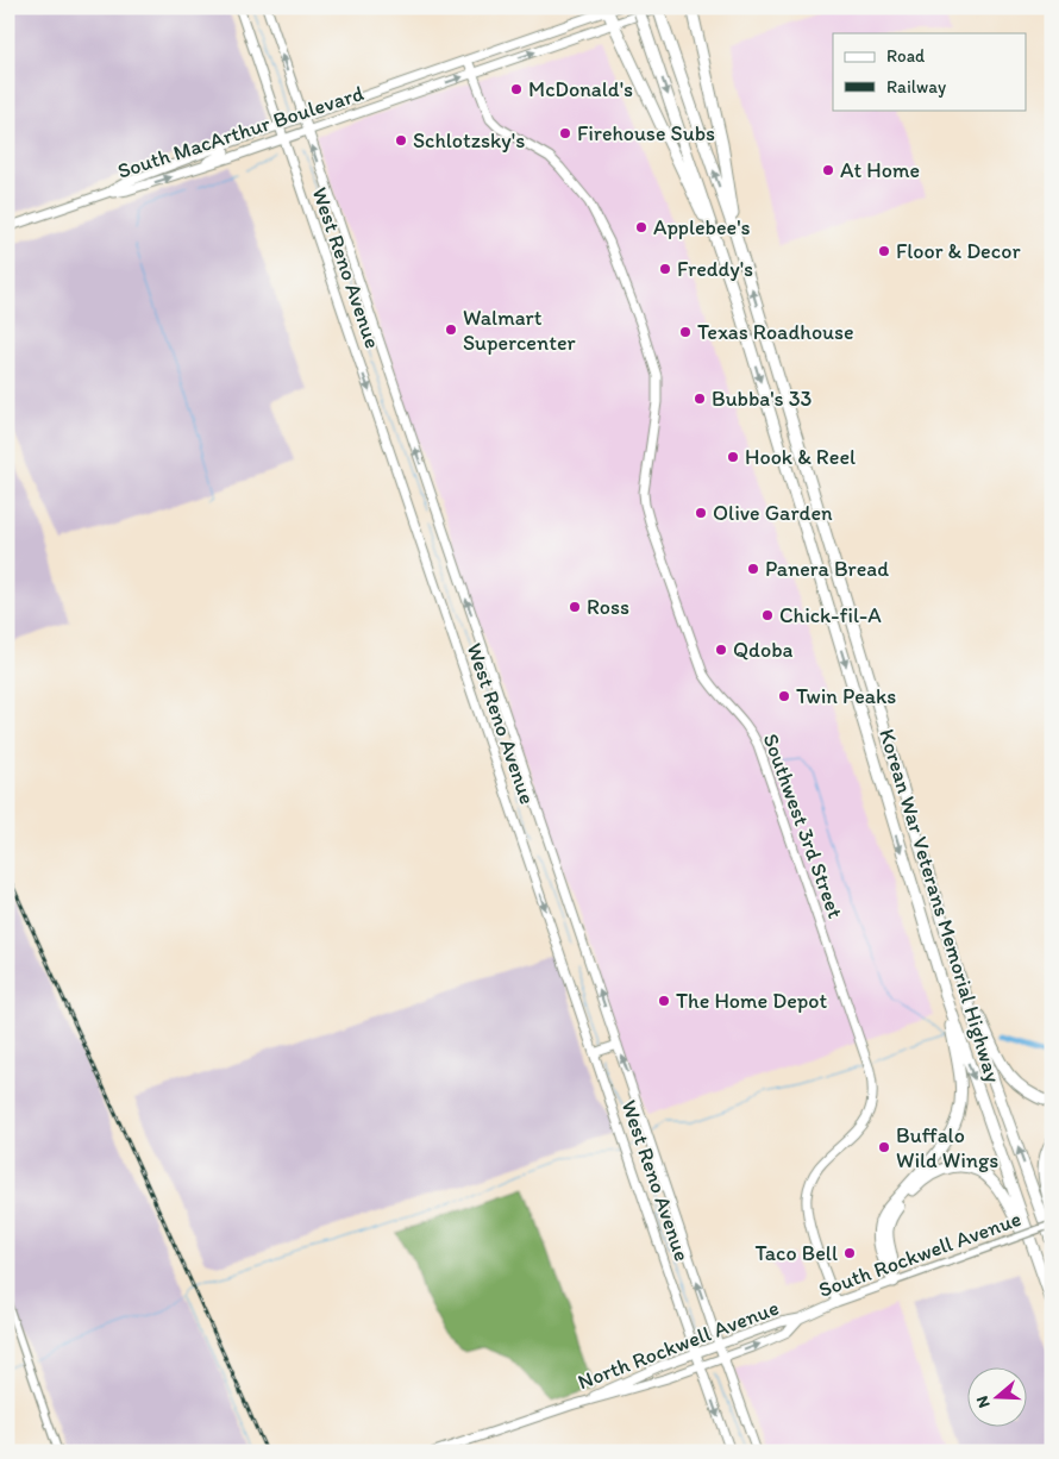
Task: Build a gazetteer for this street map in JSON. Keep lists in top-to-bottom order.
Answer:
{
  "streets": {
    "highway": ["Korean War Veterans Memorial Highway"],
    "main road": [
      "South MacArthur Boulevard",
      "West Reno Avenue",
      "Southwest 3rd Street",
      "South Rockwell Avenue",
      "North Rockwell Avenue"
    ]
  },
  "crossings": [
    ["South MacArthur Boulevard", "West Reno Avenue"],
    ["South MacArthur Boulevard", "Southwest 3rd Street"],
    ["South MacArthur Boulevard", "Korean War Veterans Memorial Highway"],
    ["West Reno Avenue", "North Rockwell Avenue"],
    ["Southwest 3rd Street", "South Rockwell Avenue"],
    ["South Rockwell Avenue", "North Rockwell Avenue"]
  ],
  "places": [
    "McDonald's",
    "Firehouse Subs",
    "Schlotzsky's",
    "At Home",
    "Applebee's",
    "Floor & Decor",
    "Freddy's",
    "Walmart Supercenter",
    "Texas Roadhouse",
    "Bubba's 33",
    "Hook & Reel",
    "Olive Garden",
    "Panera Bread",
    "Ross",
    "Chick-fil-A",
    "Qdoba",
    "Twin Peaks",
    "The Home Depot",
    "Buffalo Wild Wings",
    "Taco Bell"
  ],
  "legend": ["Road", "Railway"],
  "north": "left"
}
